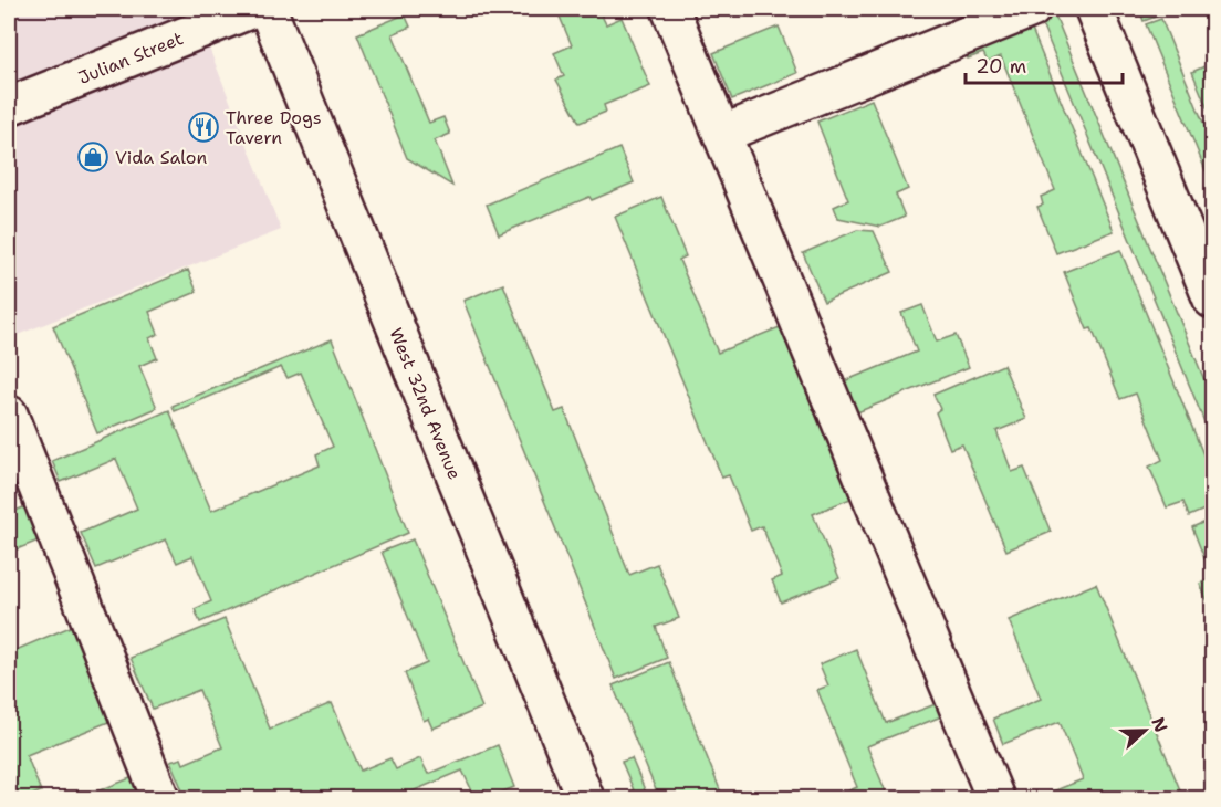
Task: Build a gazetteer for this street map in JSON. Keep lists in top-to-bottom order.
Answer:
{
  "streets": {
    "street": ["Julian Street", "West 32nd Avenue"]
  },
  "places": {
    "restaurant": ["Three Dogs Tavern"],
    "shop": ["Vida Salon"]
  },
  "scale_bar": "20 m",
  "north": "right"
}
